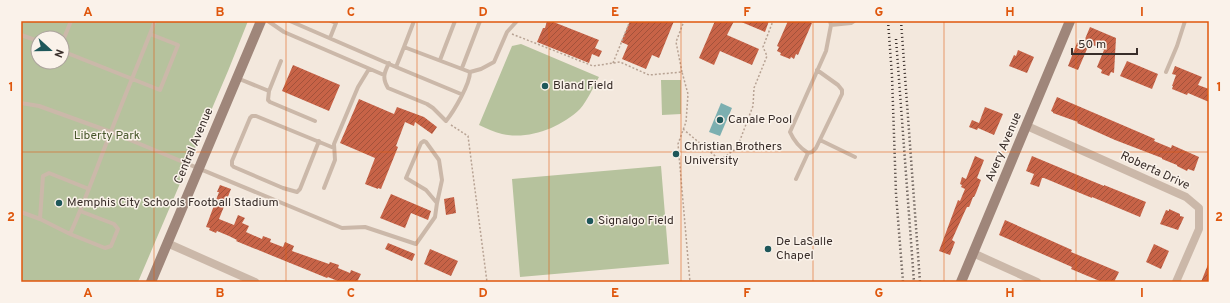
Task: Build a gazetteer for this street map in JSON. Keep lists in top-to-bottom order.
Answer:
{
  "streets": {
    "main road": ["Central Avenue", "Avery Avenue"],
    "street": ["Roberta Drive"]
  },
  "crossings": [
    ["Avery Avenue", "Roberta Drive"]
  ],
  "parks": ["Liberty Park"],
  "places": [
    "Bland Field",
    "Canale Pool",
    "Christian Brothers University",
    "Memphis City Schools Football Stadium",
    "Signalgo Field",
    "De LaSalle Chapel"
  ],
  "scale_bar": "50 m",
  "north": "right",
  "grid": {
    "columns": [
      "A",
      "B",
      "C",
      "D",
      "E",
      "F",
      "G",
      "H",
      "I"
    ],
    "rows": ["1", "2"]
  }
}
